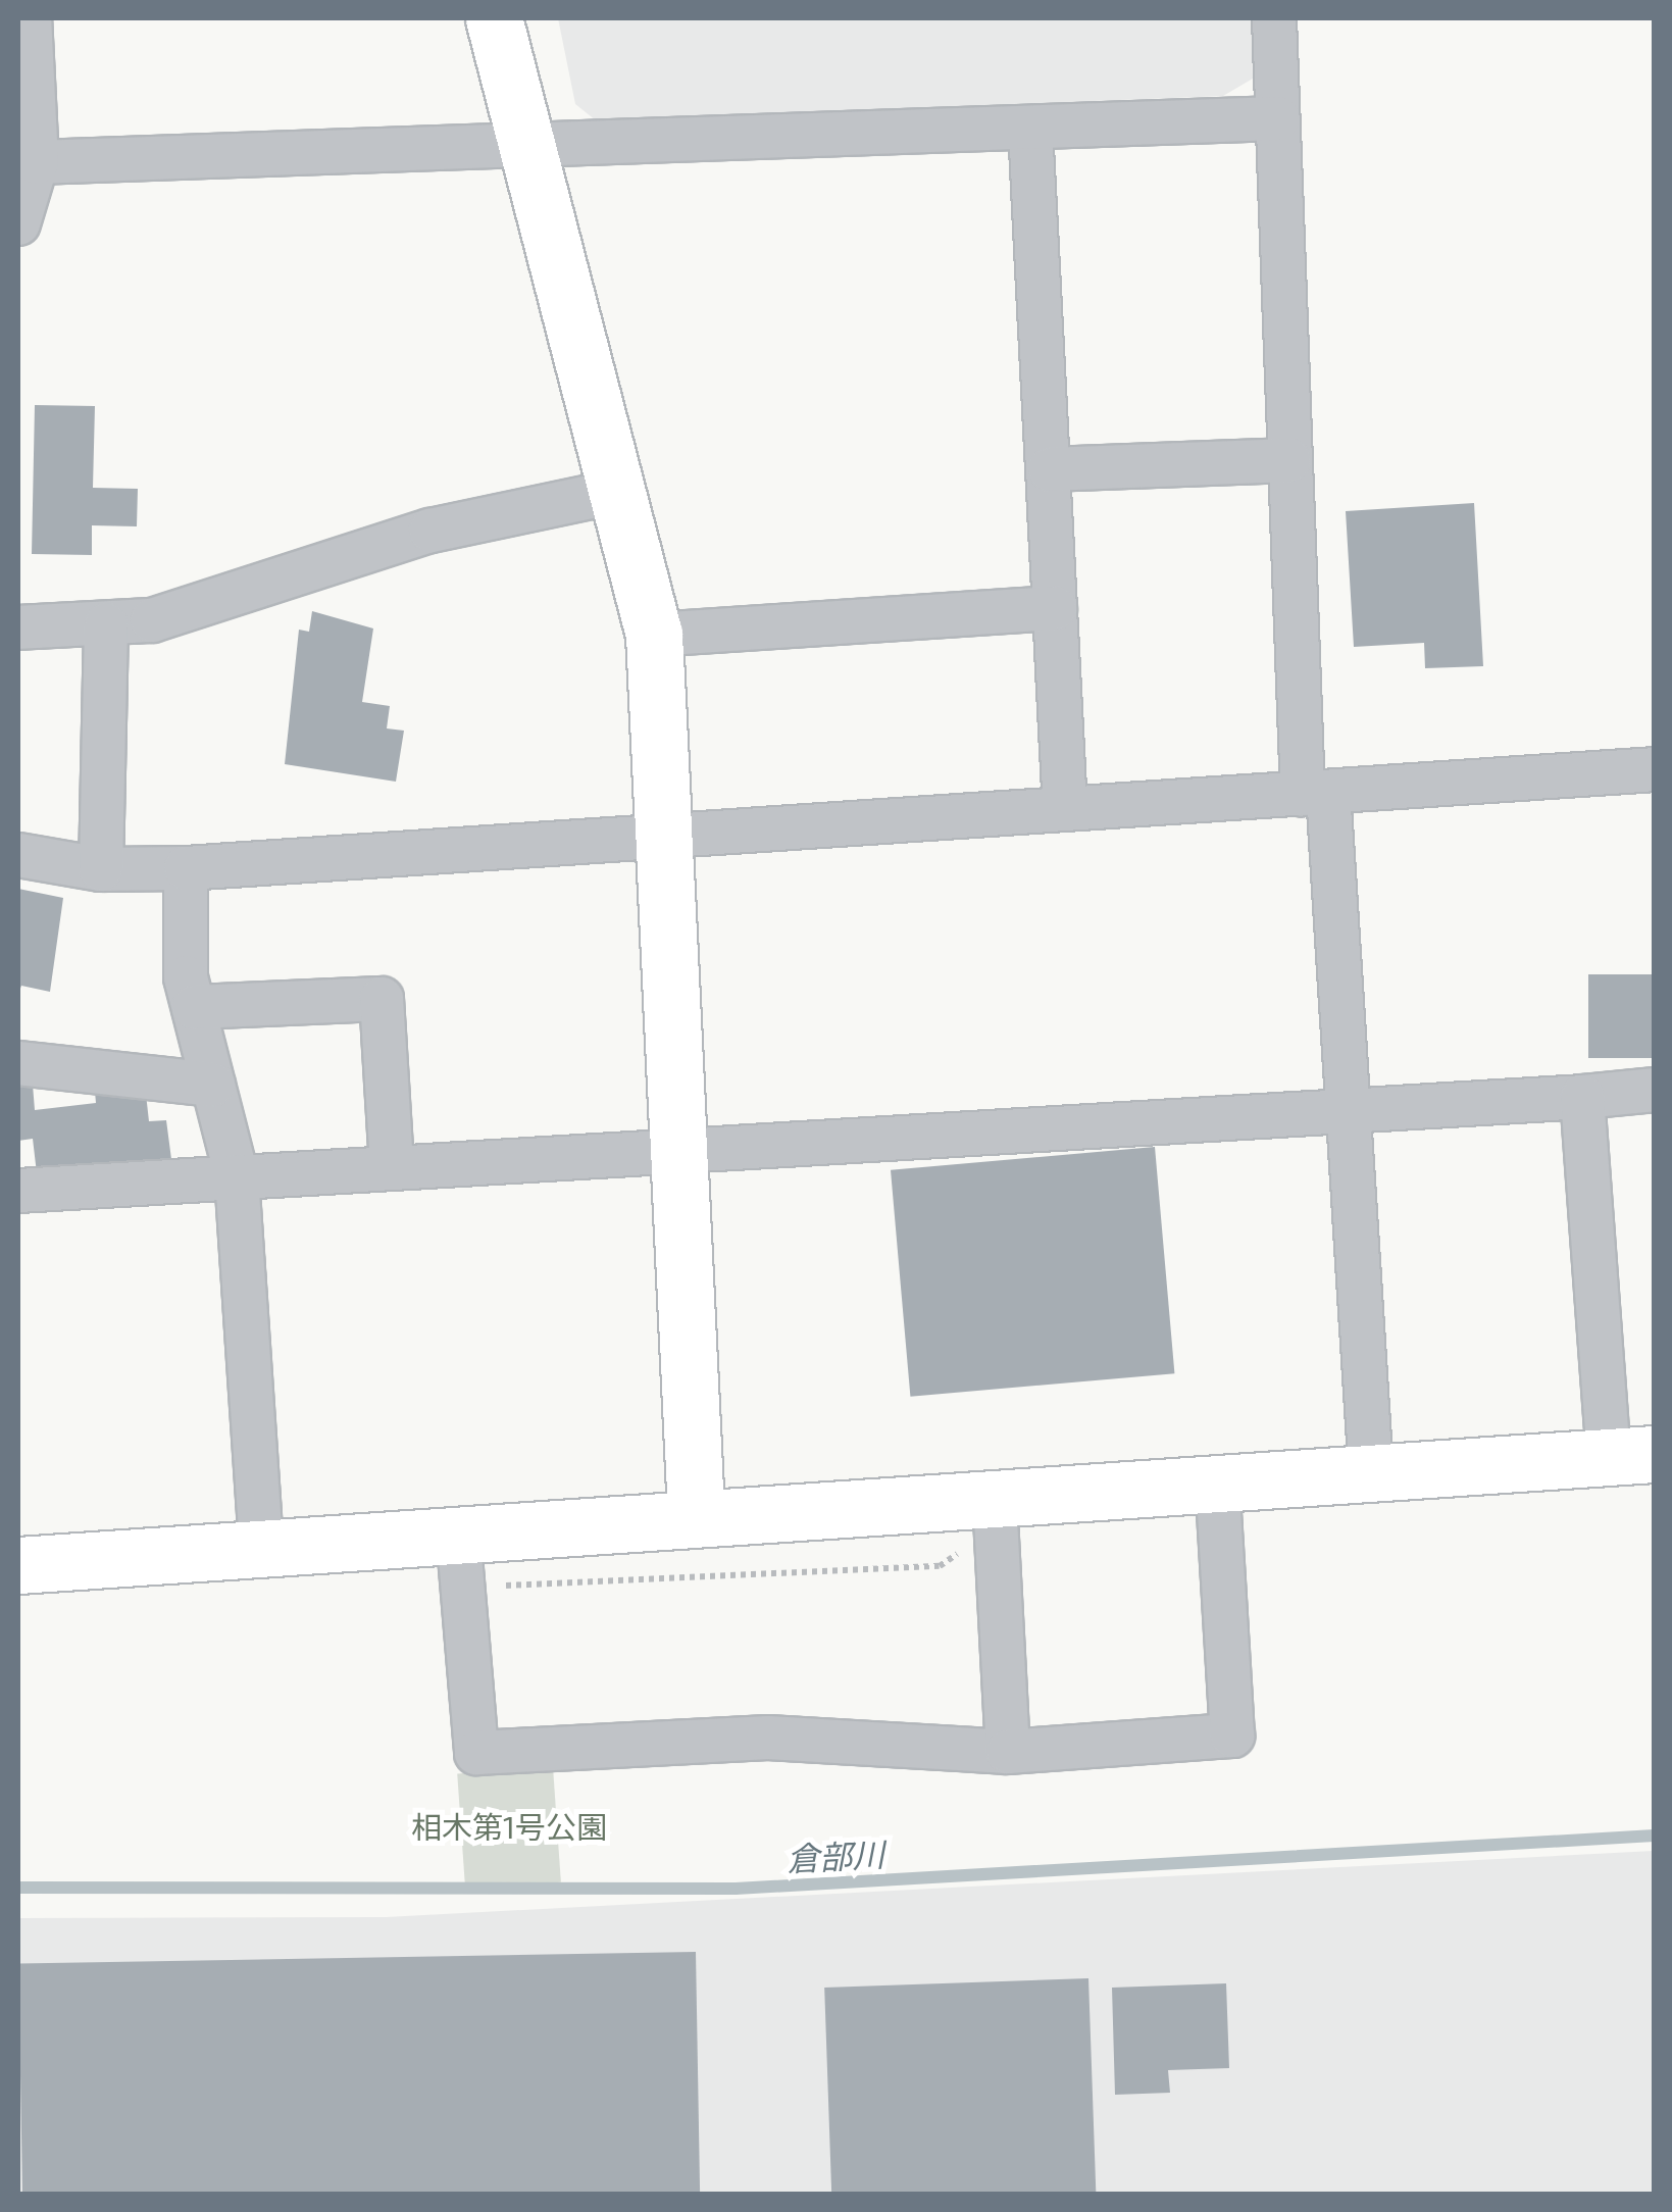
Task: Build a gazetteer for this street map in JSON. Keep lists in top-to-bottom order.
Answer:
{
  "water": ["倉部川"],
  "parks": ["相木第1号公園"]
}
